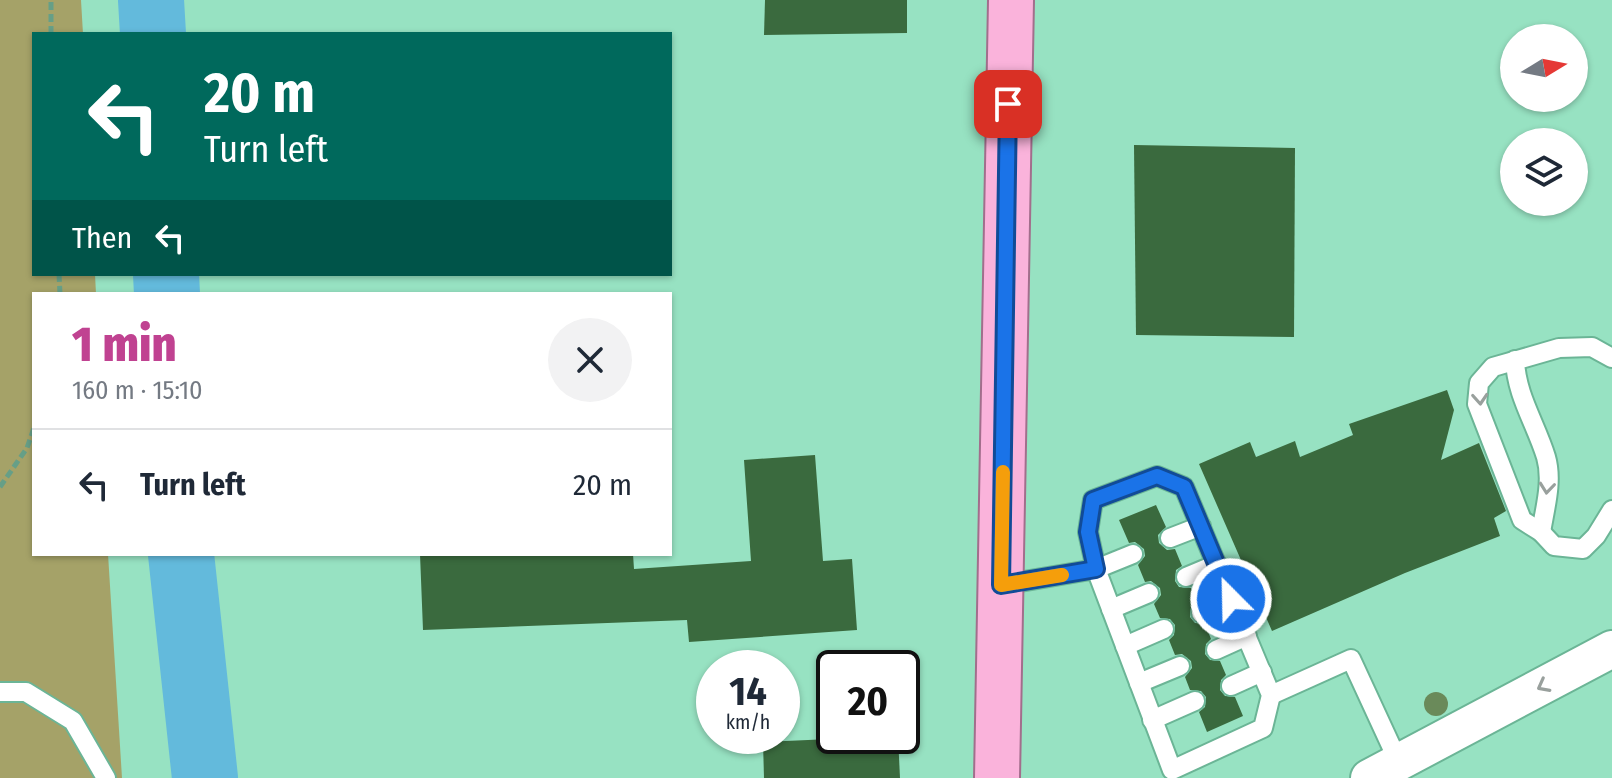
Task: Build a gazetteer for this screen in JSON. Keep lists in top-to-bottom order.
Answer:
{
  "north": "right",
  "page": {
    "turn": ["20 m", "Turn left"],
    "then": "Then",
    "heading": ["1 min", "160 m · 15:10"],
    "list": [
      {
        "name": "Turn left",
        "value": "20 m"
      }
    ],
    "speed": "14 km/h",
    "limit": "20"
  }
}
